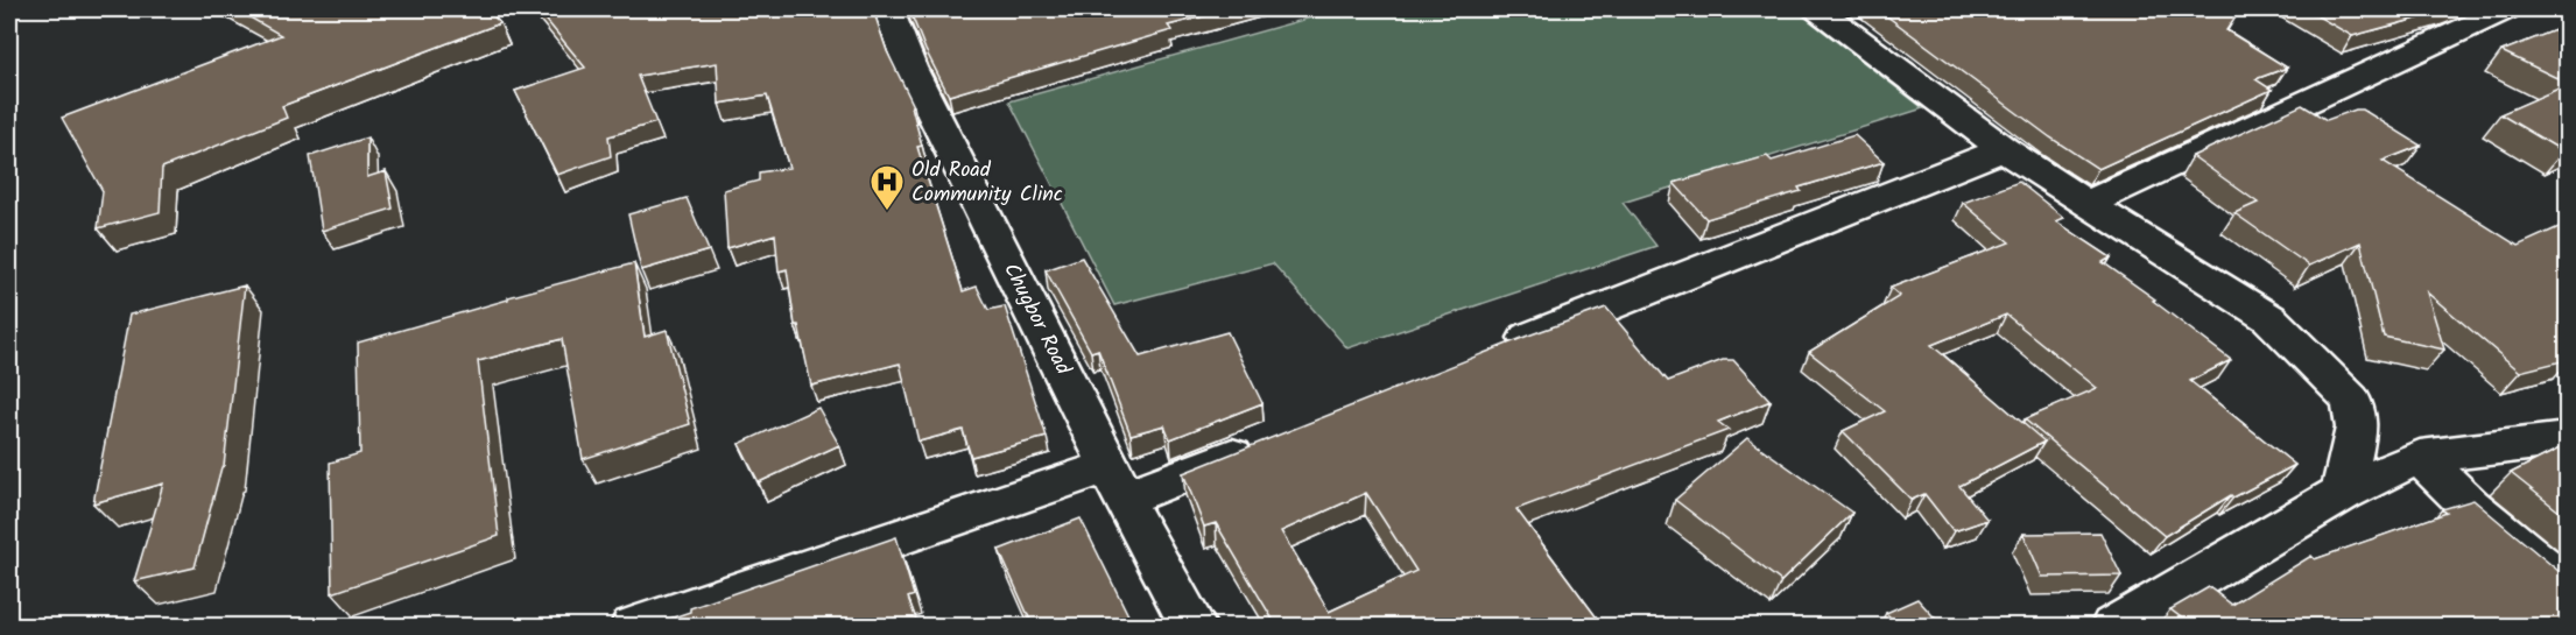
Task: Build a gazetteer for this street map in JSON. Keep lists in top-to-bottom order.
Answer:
{
  "streets": {
    "street": ["Chugbor Road"]
  },
  "places": {
    "hospital": ["Old Road Community Clinc"]
  }
}
